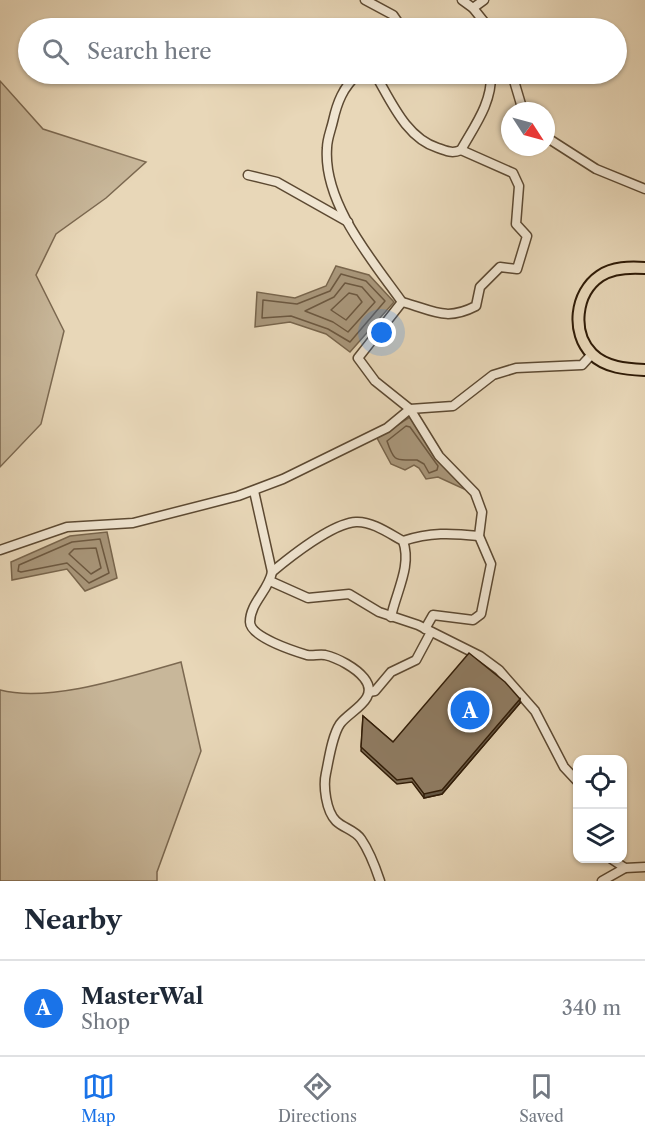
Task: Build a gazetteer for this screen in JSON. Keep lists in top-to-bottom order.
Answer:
{
  "north": "bottom right",
  "page": {
    "search": "Search here",
    "pins": "A",
    "heading": "Nearby",
    "list": [
      {
        "mark": "A",
        "name": "MasterWal",
        "note": "Shop",
        "value": "340 m"
      }
    ],
    "nav": ["Map", "Directions", "Saved"]
  }
}
